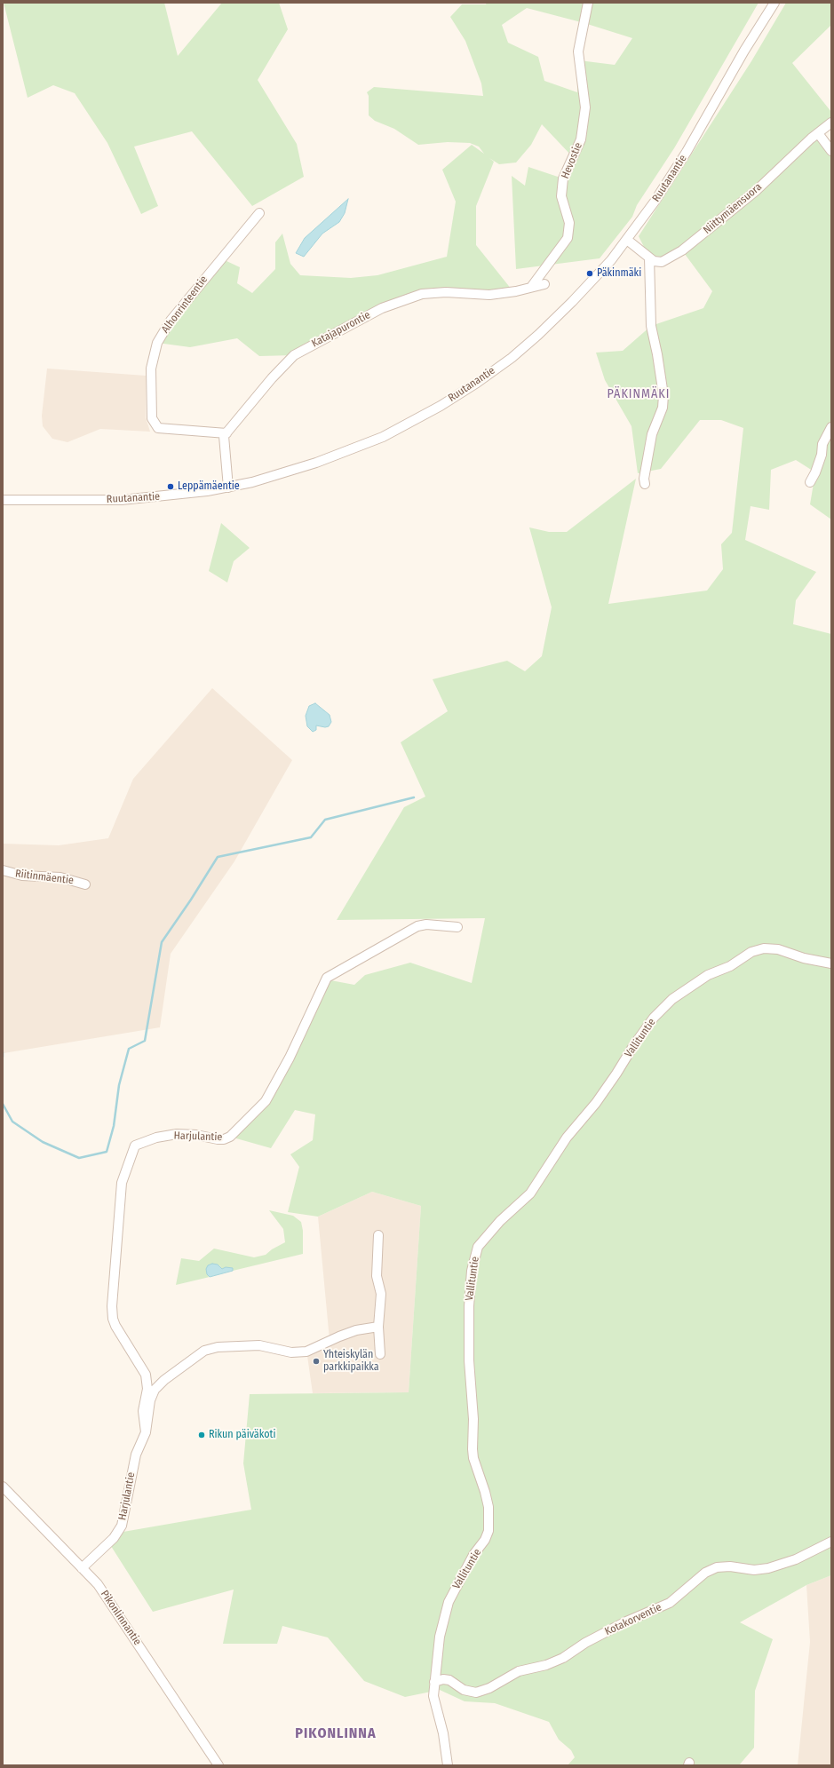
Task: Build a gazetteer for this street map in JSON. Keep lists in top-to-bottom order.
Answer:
{
  "streets": {
    "street": [
      "Hevostie",
      "Ruutanantie",
      "Niittymäensuora",
      "Alhonrinteentie",
      "Katajapurontie",
      "Riitinmäentie",
      "Vallituntie",
      "Harjulantie",
      "Pikonlinnantie",
      "Kotakorventie"
    ]
  },
  "crossings": [
    ["Hevostie", "Katajapurontie"],
    ["Alhonrinteentie", "Katajapurontie"],
    ["Vallituntie", "Kotakorventie"],
    ["Harjulantie", "Pikonlinnantie"]
  ],
  "districts": ["PÄKINMÄKI", "PIKONLINNA"],
  "places": [
    "Päkinmäki",
    "Leppämäentie",
    "Yhteiskylän parkkipaikka",
    "Rikun päiväkoti"
  ]
}
